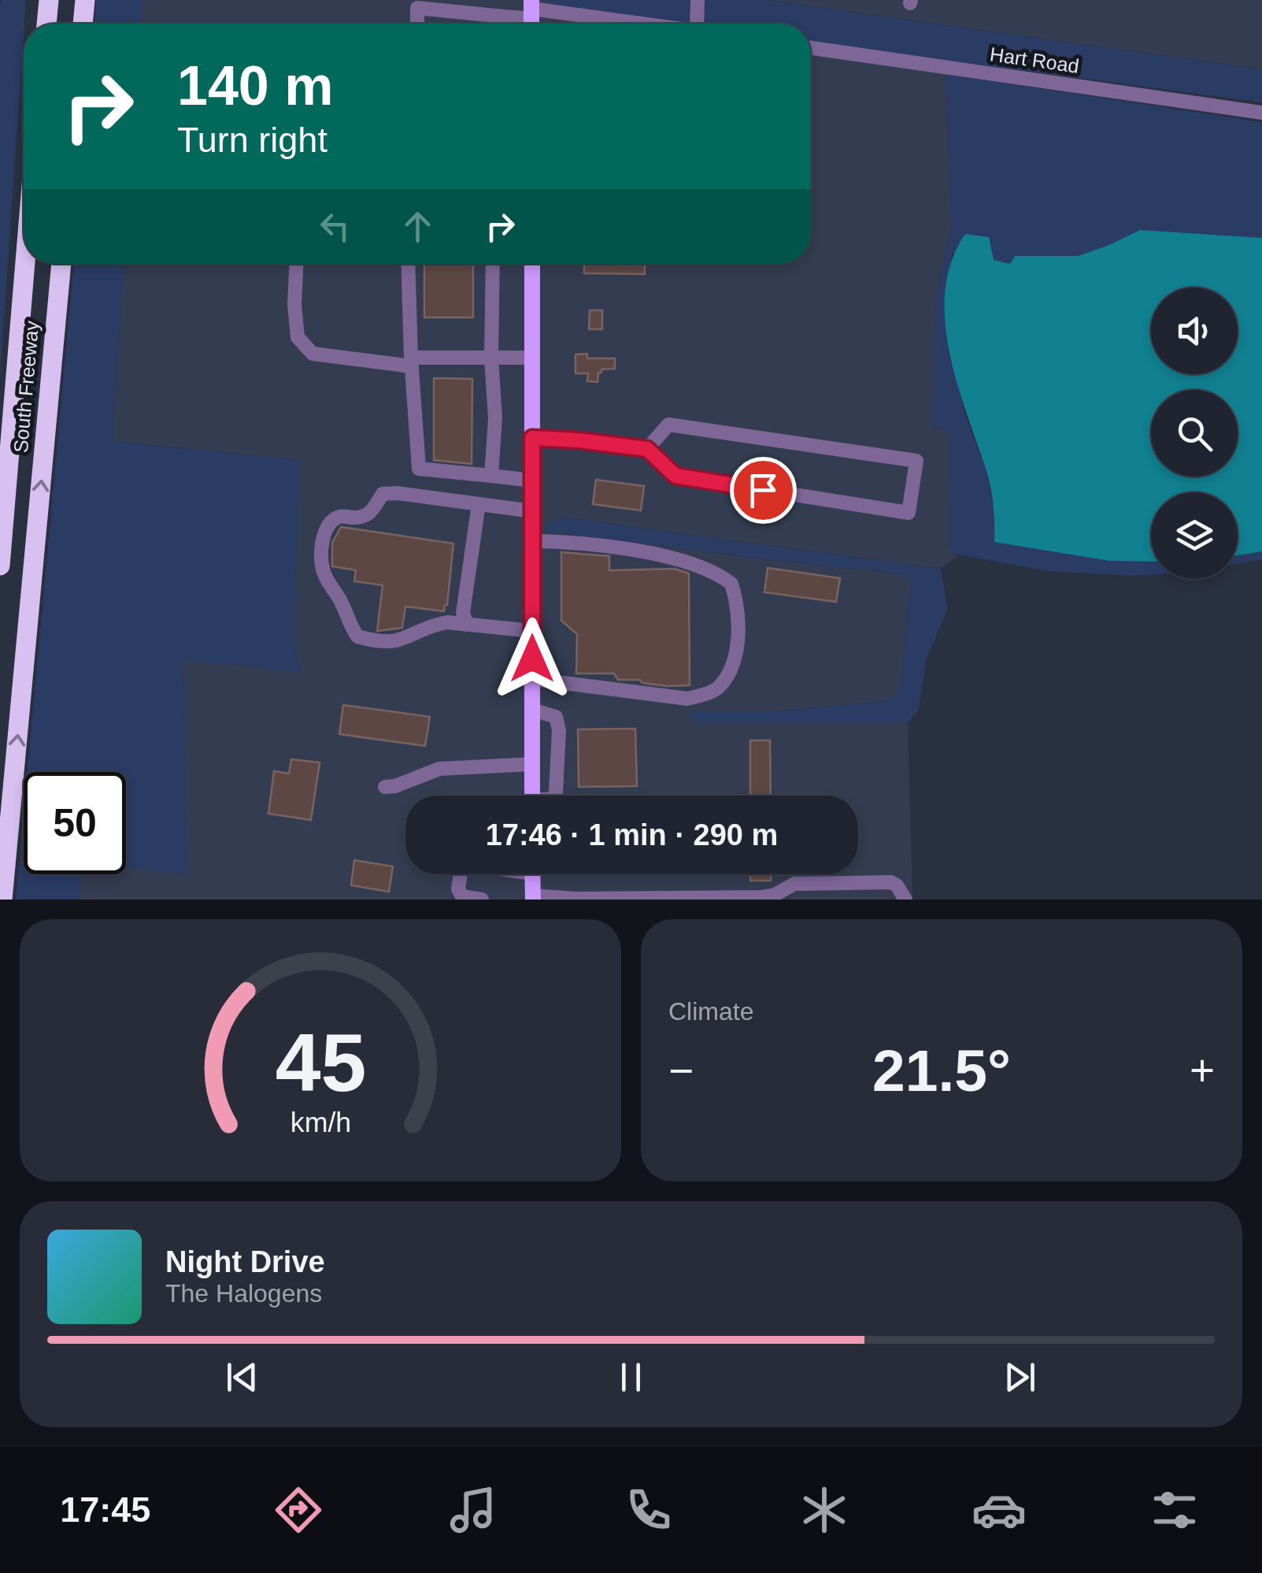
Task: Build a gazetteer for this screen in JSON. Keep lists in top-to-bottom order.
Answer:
{
  "streets": {
    "highway": ["South Freeway"],
    "street": ["Hart Road"]
  },
  "page": {
    "turn": ["140 m", "Turn right"],
    "limit": "50",
    "trip": "17:46 · 1 min · 290 m",
    "tile": "Climate",
    "heat": ["−", "21.5°", "+"],
    "song": ["Night Drive", "The Halogens"],
    "tabs": "17:45",
    "gauge": ["45", "km/h"]
  }
}
